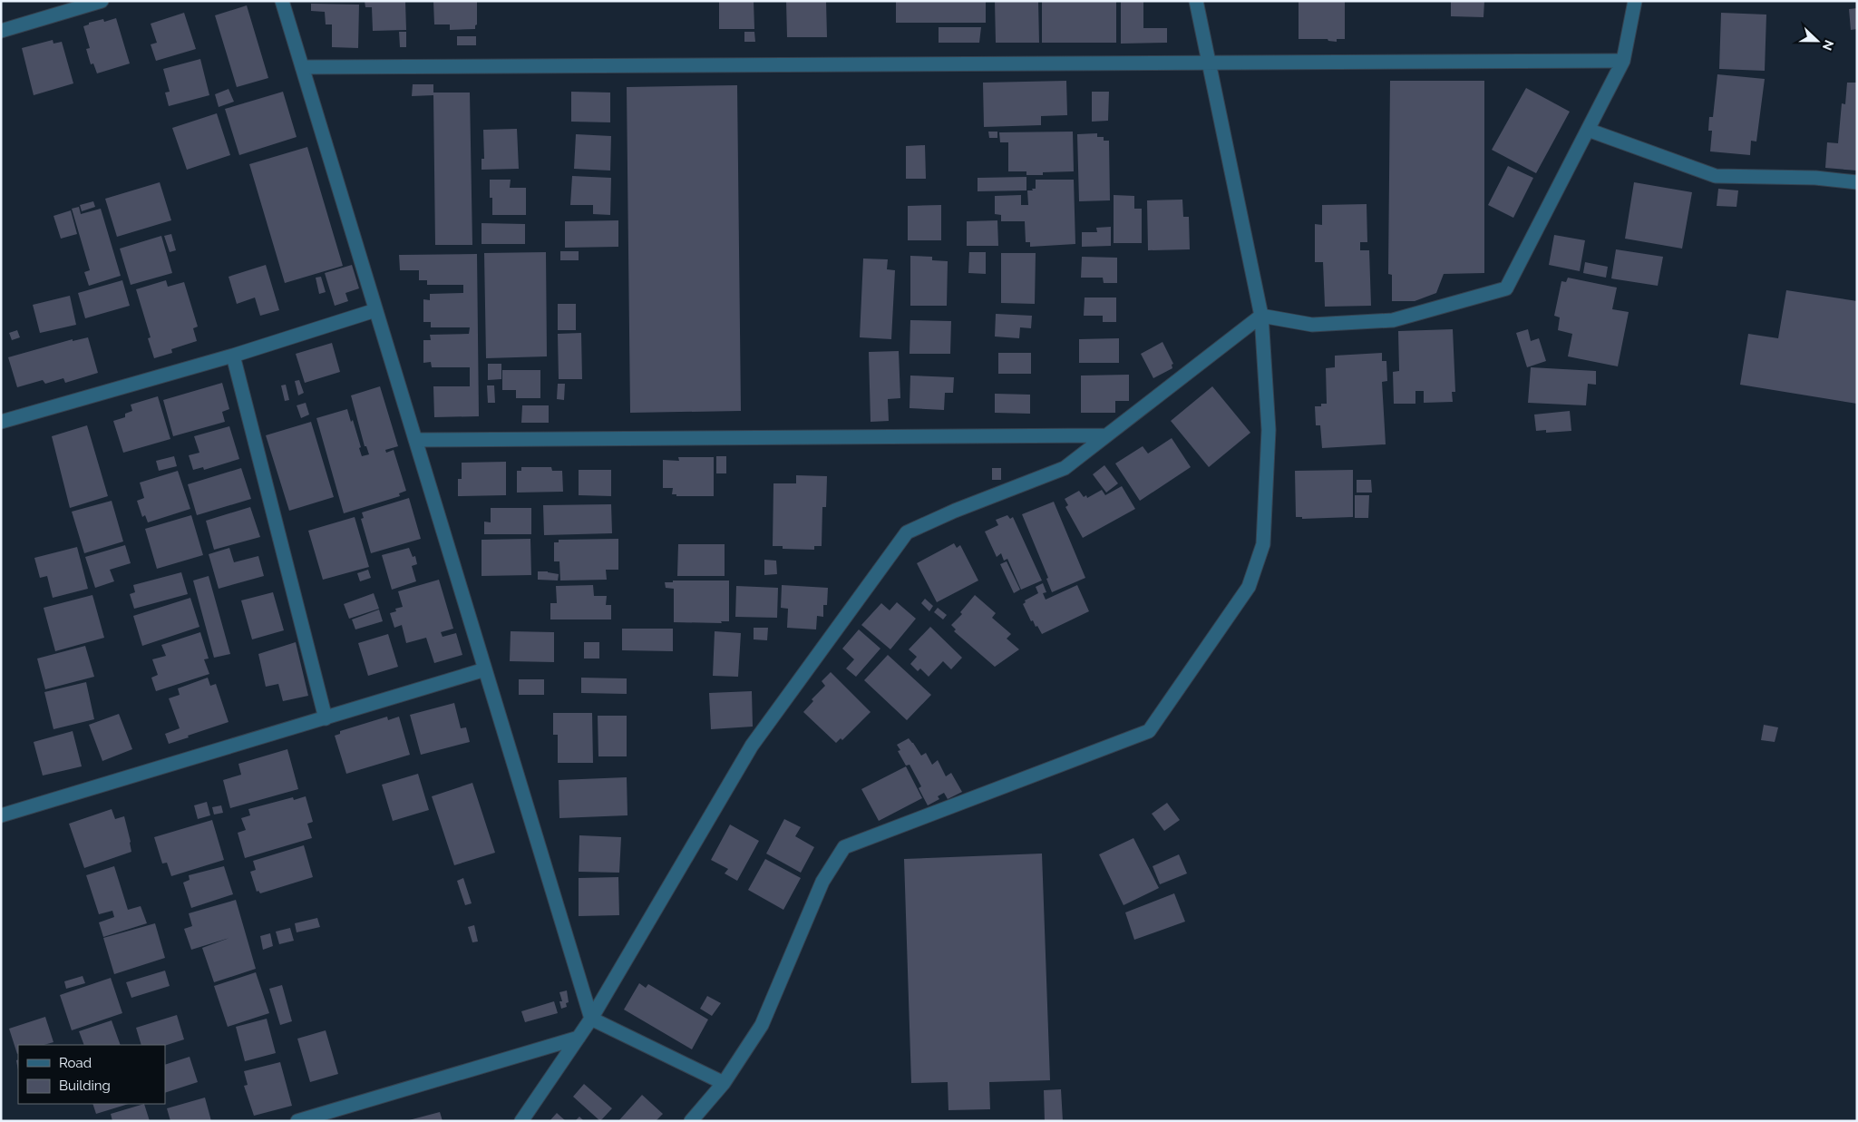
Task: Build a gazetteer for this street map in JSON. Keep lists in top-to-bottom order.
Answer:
{
  "legend": ["Road", "Building"],
  "north": "right"
}
